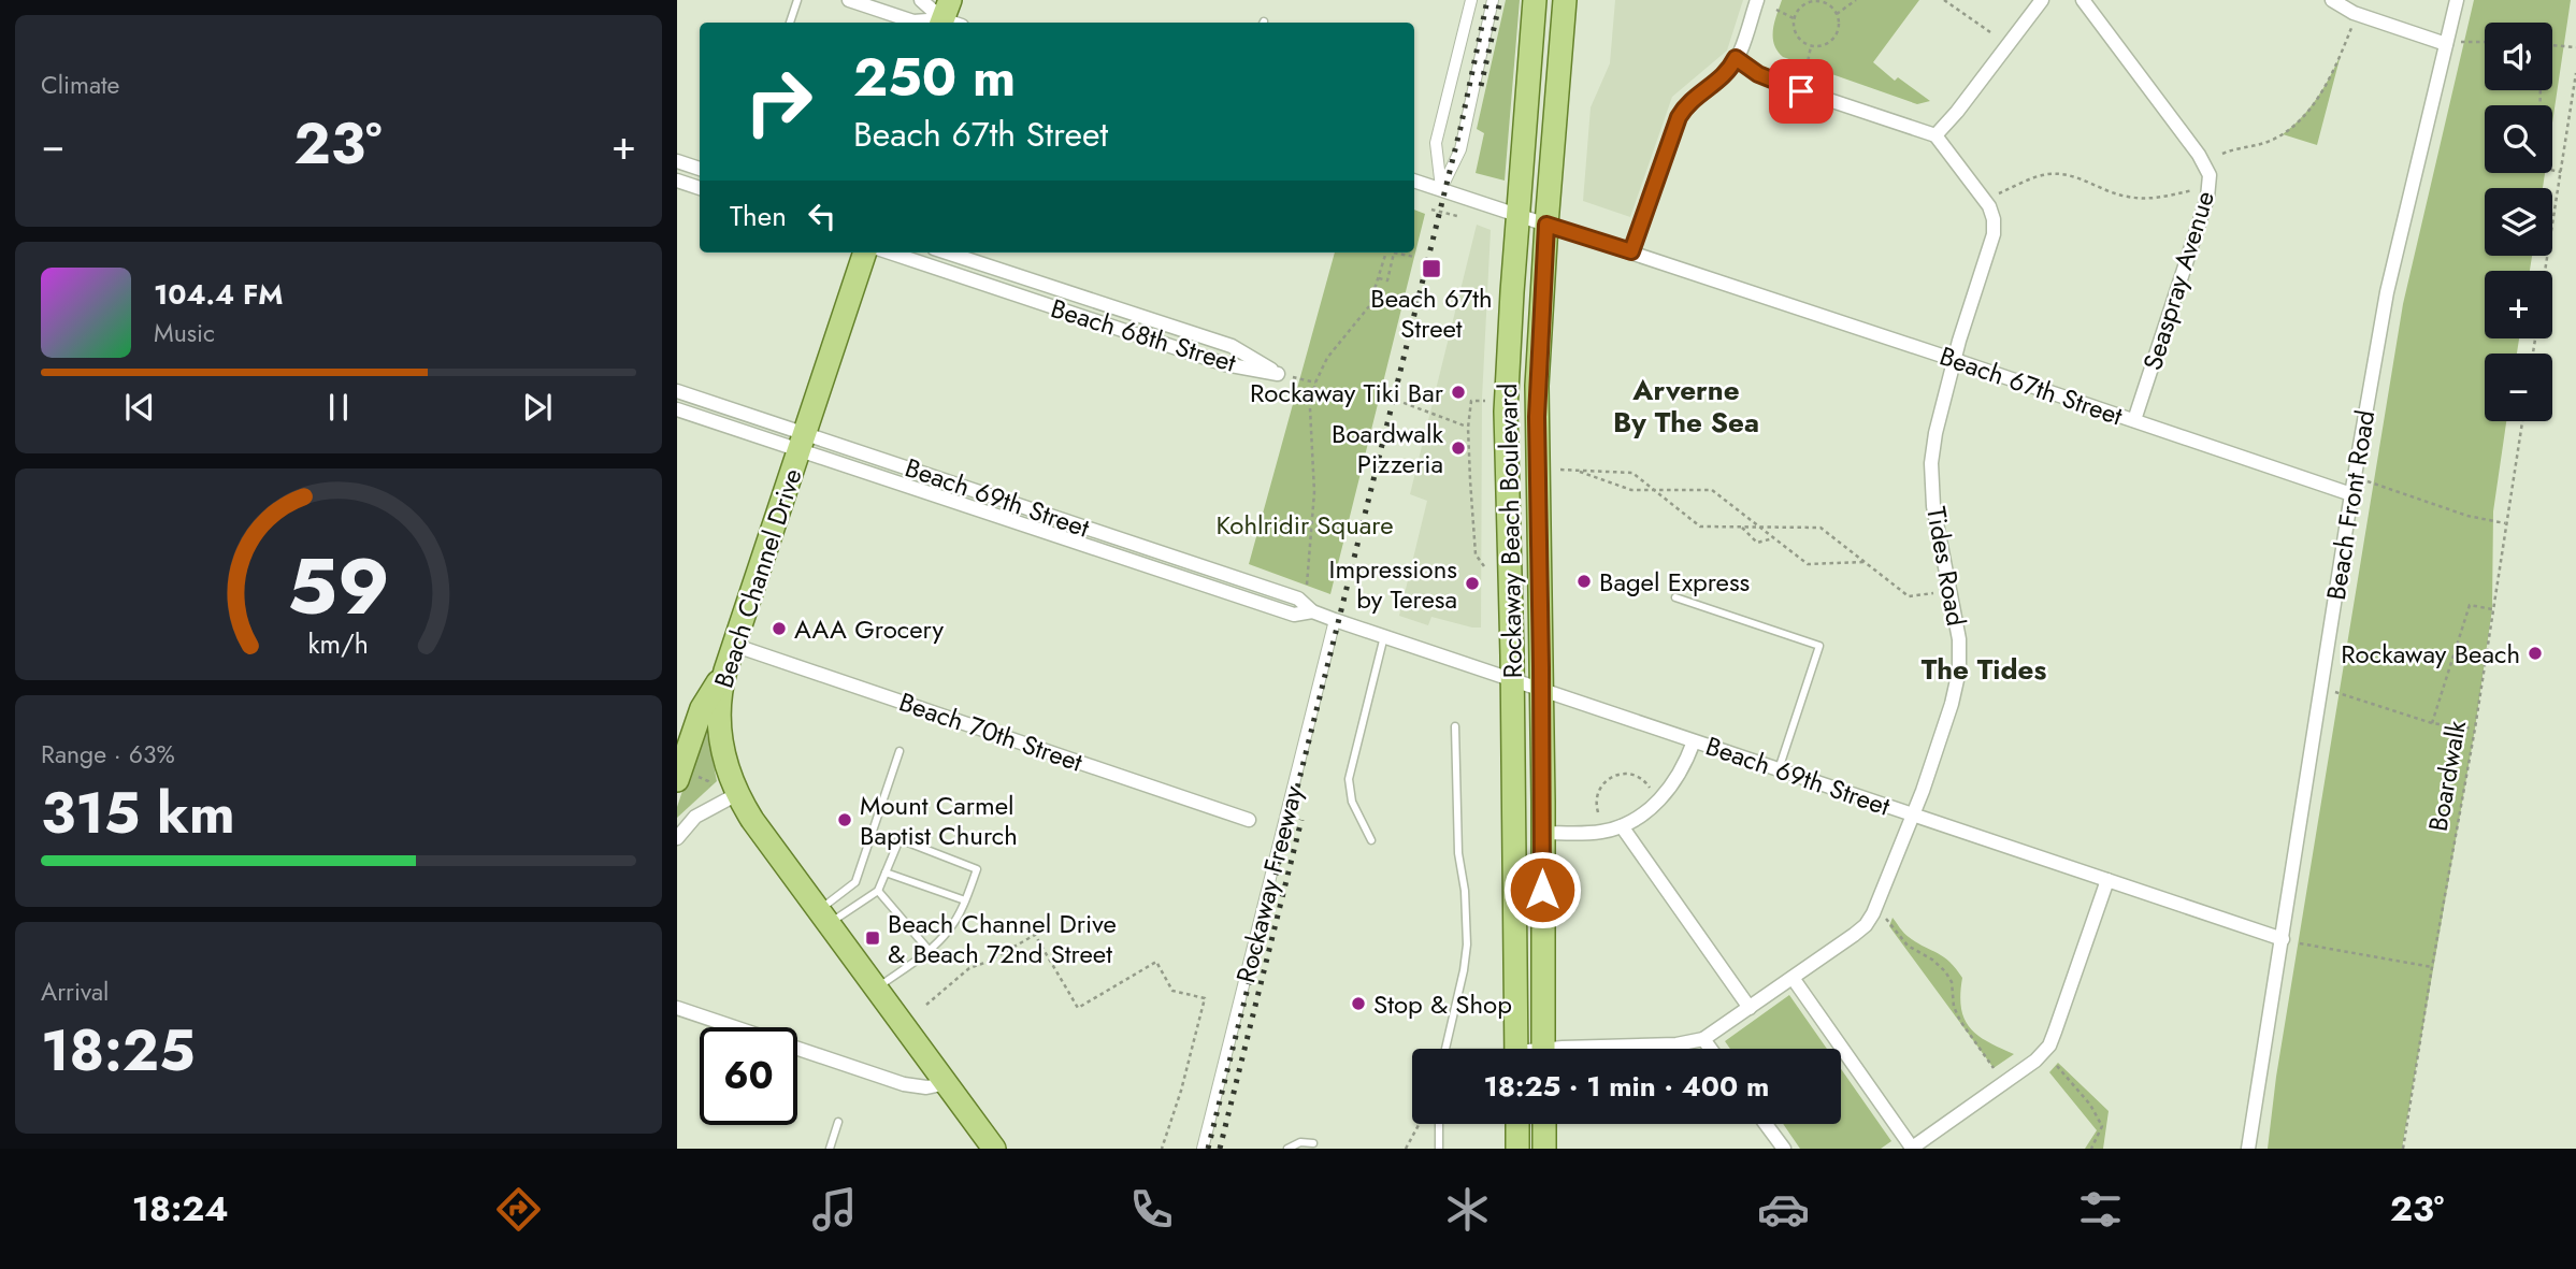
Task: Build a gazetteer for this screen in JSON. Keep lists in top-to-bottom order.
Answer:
{
  "streets": {
    "main road": ["Rockaway Beach Boulevard", "Beach Channel Drive"],
    "street": [
      "Seaspray Avenue",
      "Beach 68th Street",
      "Beach 67th Street",
      "Beach 69th Street",
      "Beach Front Road",
      "Tides Road",
      "Beach 70th Street",
      "Rockaway Freeway"
    ],
    "path": ["Boardwalk"]
  },
  "crossings": [
    ["Seaspray Avenue", "Beach 67th Street"],
    ["Beach 67th Street", "Beach Front Road"],
    ["Beach 67th Street", "Rockaway Beach Boulevard"],
    ["Beach 67th Street", "Tides Road"],
    ["Beach 69th Street", "Beach Front Road"],
    ["Beach 69th Street", "Rockaway Beach Boulevard"],
    ["Beach 69th Street", "Tides Road"],
    ["Beach 69th Street", "Beach Channel Drive"],
    ["Beach 69th Street", "Rockaway Freeway"],
    ["Beach Channel Drive", "Beach 70th Street"]
  ],
  "districts": ["Arverne By The Sea", "The Tides"],
  "parks": ["Kohlridir Square"],
  "places": {
    "transit": ["Beach 67th Street", "Beach Channel Drive & Beach 72nd Street"],
    "other": [
      "Rockaway Tiki Bar",
      "Boardwalk Pizzeria",
      "Bagel Express",
      "Impressions by Teresa",
      "AAA Grocery",
      "Rockaway Beach",
      "Mount Carmel Baptist Church",
      "Stop & Shop"
    ]
  },
  "page": {
    "tile": [
      "Climate",
      ["Range · 63%", "315 km"],
      ["Arrival", "18:25"]
    ],
    "map_buttons": ["+", "−"],
    "turn": ["250 m", "Beach 67th Street"],
    "heat": ["−", "23°", "+"],
    "then": "Then",
    "song": ["104.4 FM", "Music"],
    "limit": "60",
    "trip": "18:25 · 1 min · 400 m",
    "tabs": ["18:24", "23°"],
    "gauge": ["59", "km/h"]
  }
}
